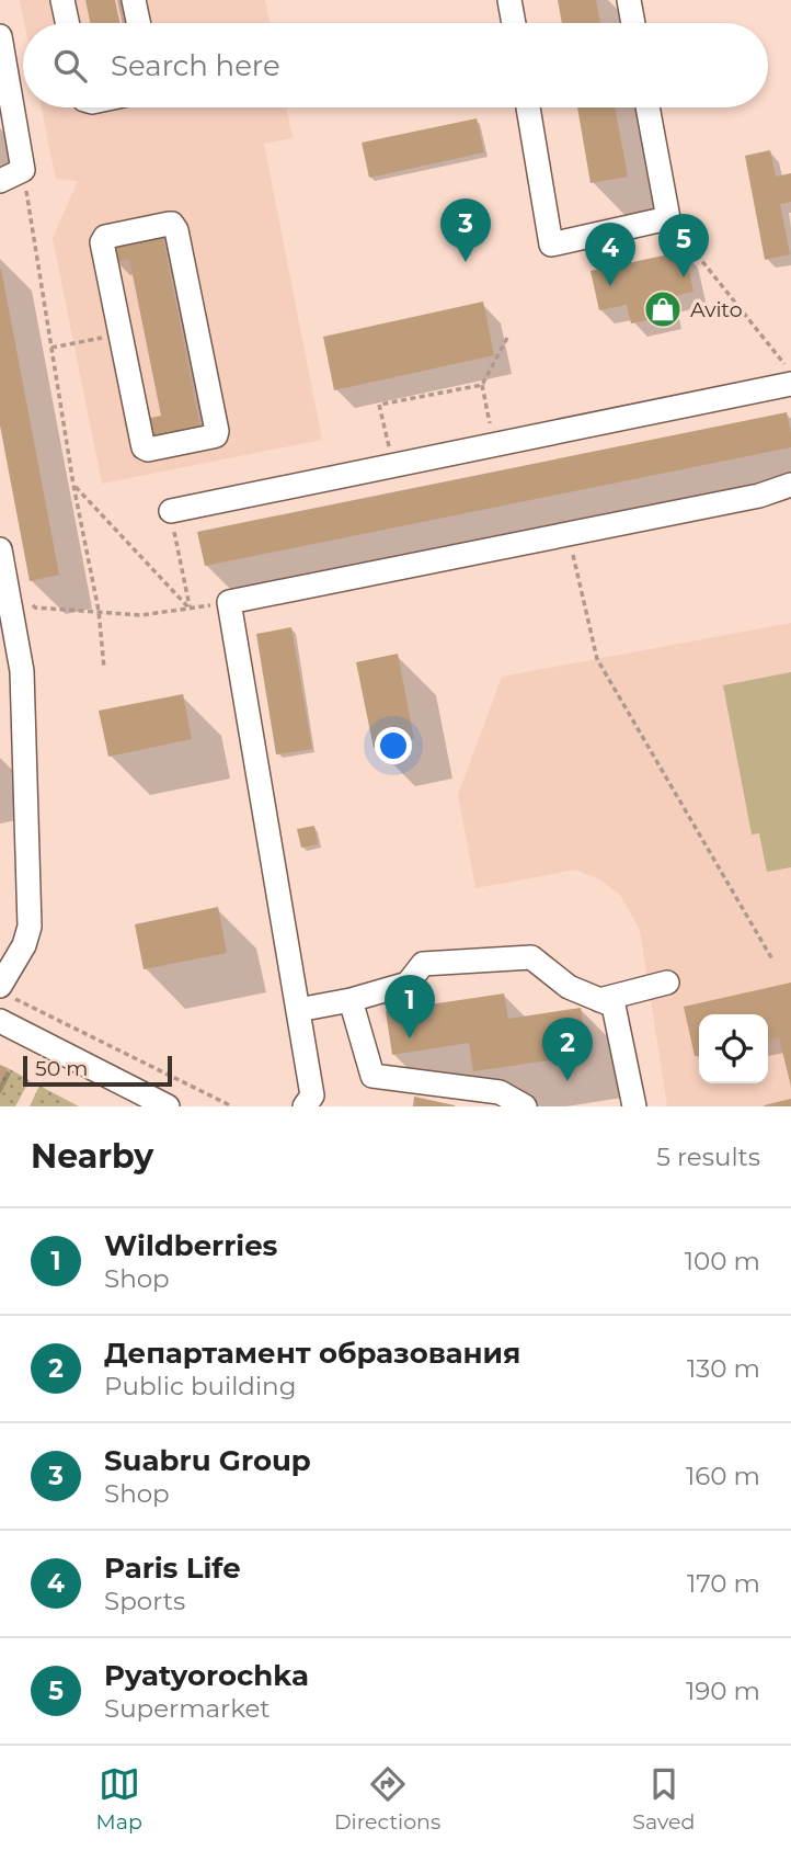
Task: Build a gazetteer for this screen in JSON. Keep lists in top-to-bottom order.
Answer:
{
  "places": {
    "shop": ["Avito"]
  },
  "scale_bar": "50 m",
  "page": {
    "search": "Search here",
    "pins": [
      "3",
      "5",
      "4",
      "1",
      "2"
    ],
    "scale": "50 m",
    "heading": ["Nearby", "5 results"],
    "list": [
      {
        "mark": "1",
        "name": "Wildberries",
        "note": "Shop",
        "value": "100 m"
      },
      {
        "mark": "2",
        "name": "Департамент образования",
        "note": "Public building",
        "value": "130 m"
      },
      {
        "mark": "3",
        "name": "Suabru Group",
        "note": "Shop",
        "value": "160 m"
      },
      {
        "mark": "4",
        "name": "Paris Life",
        "note": "Sports",
        "value": "170 m"
      },
      {
        "mark": "5",
        "name": "Pyatyorochka",
        "note": "Supermarket",
        "value": "190 m"
      }
    ],
    "nav": ["Map", "Directions", "Saved"]
  }
}
